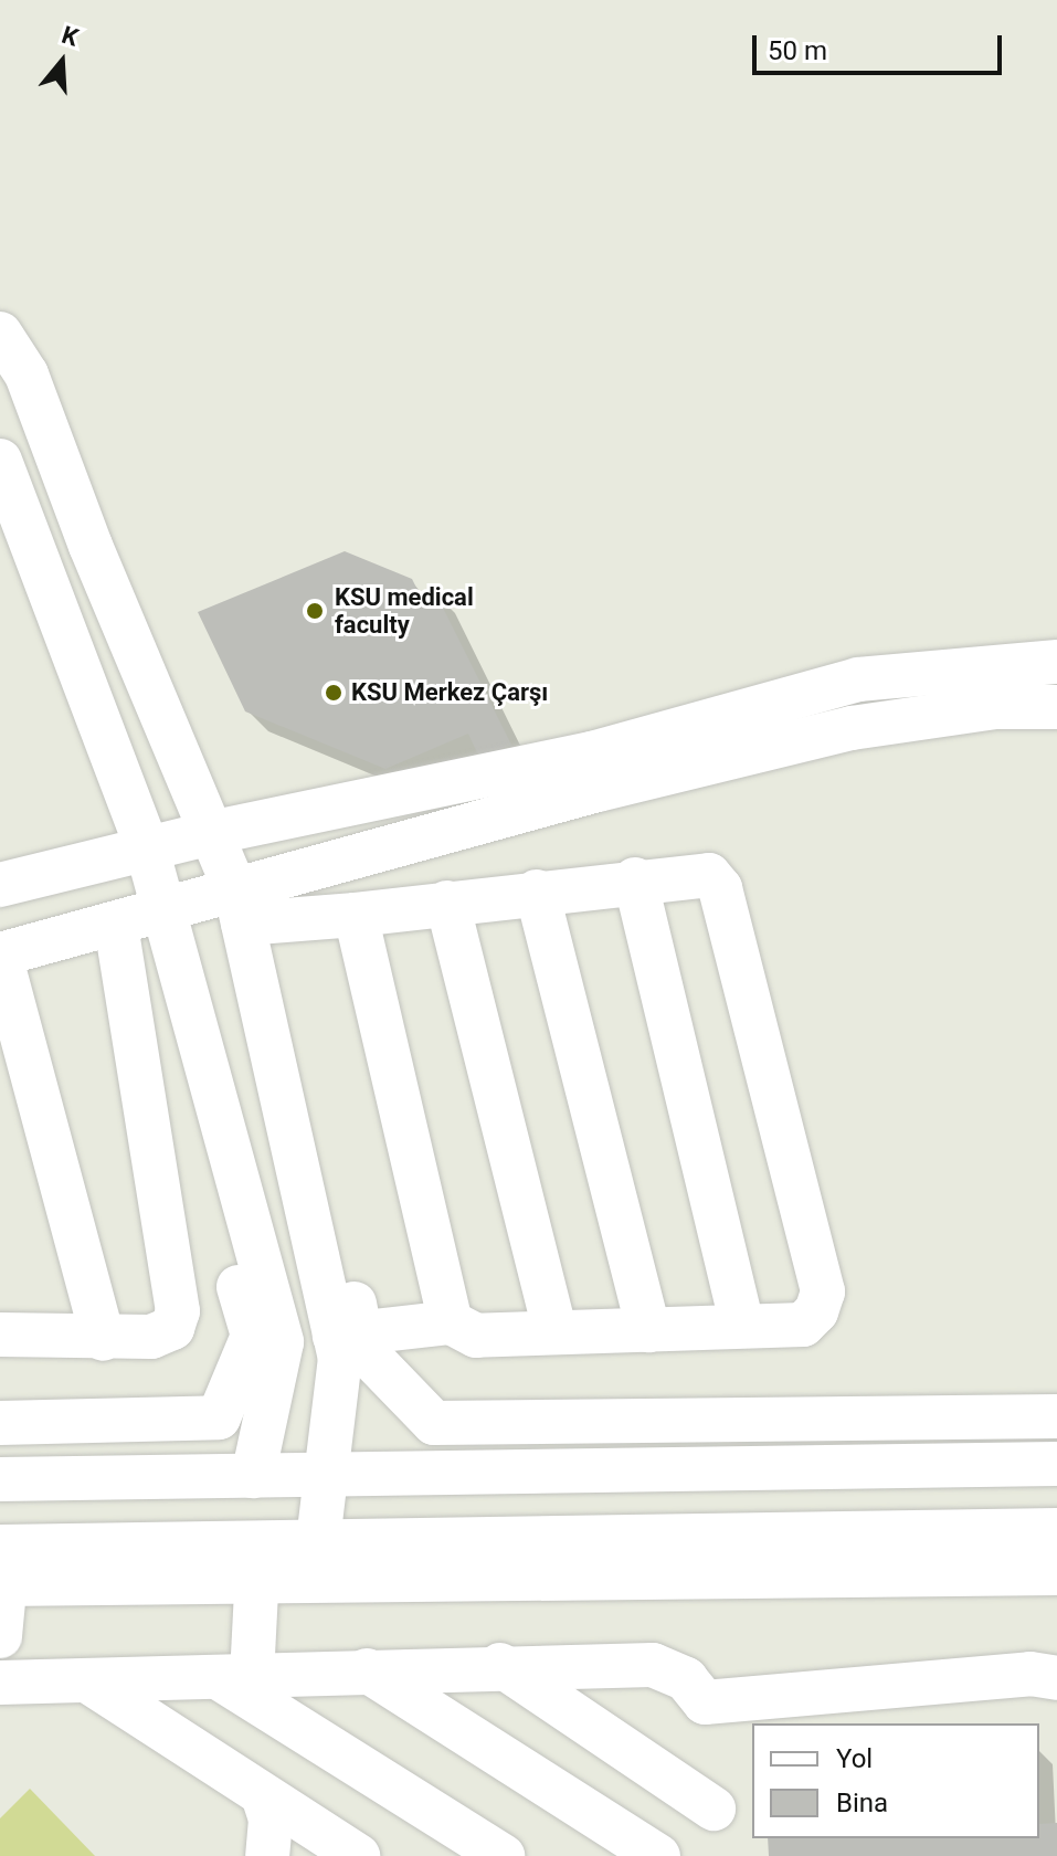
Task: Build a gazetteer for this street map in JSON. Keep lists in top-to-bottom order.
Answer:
{
  "places": ["KSU medical faculty", "KSU Merkez Çarşı"],
  "legend": ["Yol", "Bina"],
  "scale_bar": "50 m",
  "north": "top"
}
